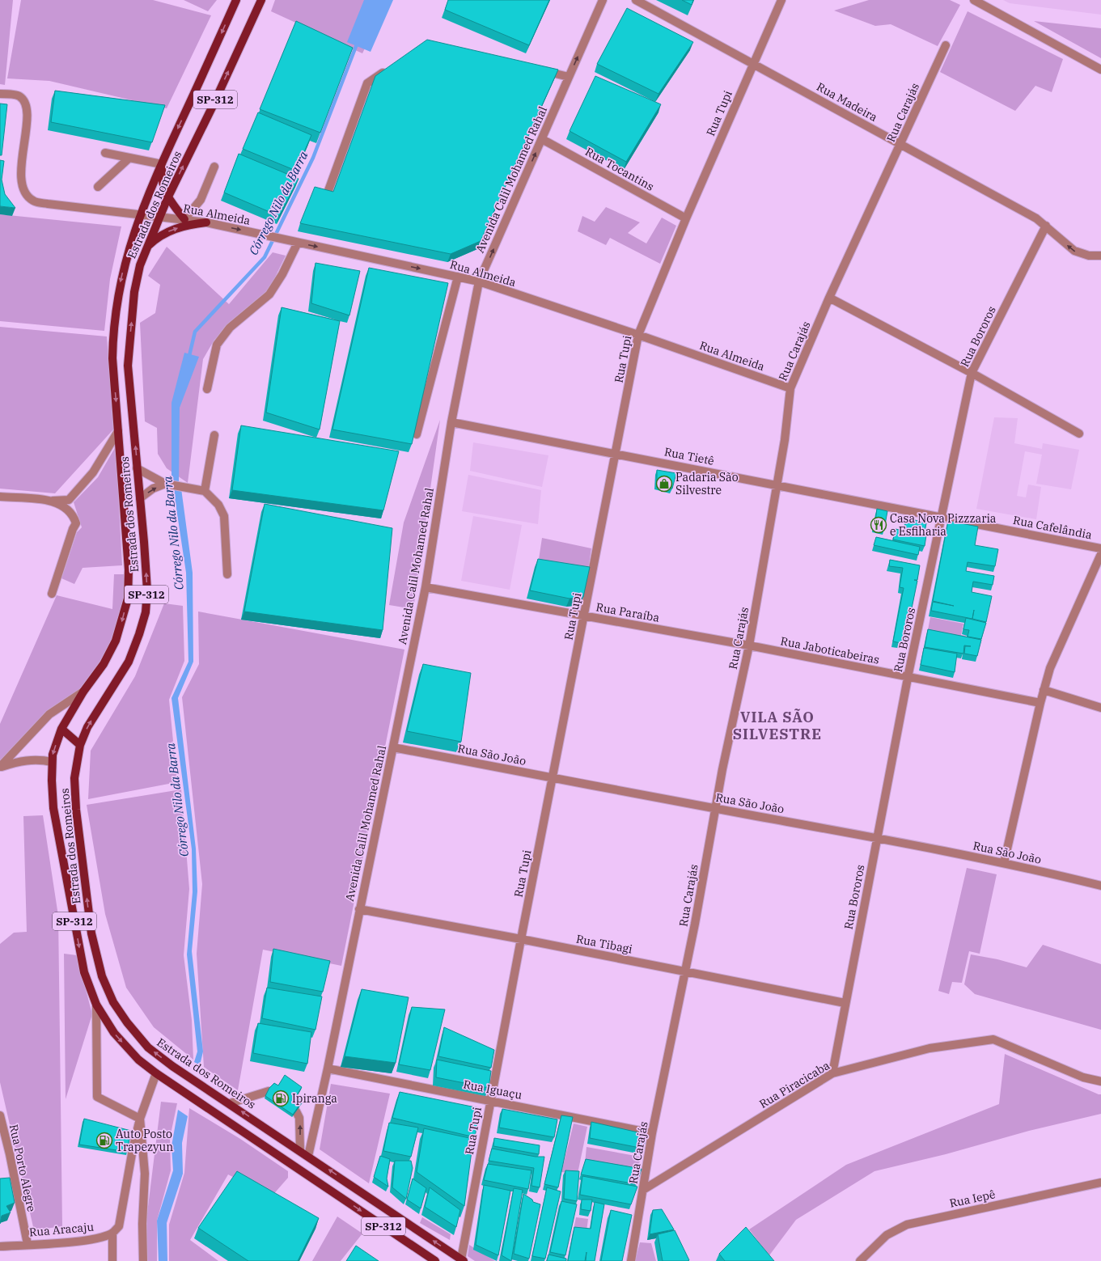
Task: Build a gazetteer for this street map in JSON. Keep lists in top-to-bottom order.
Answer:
{
  "streets": {
    "main road": ["SP-312", "Estrada dos Romeiros"],
    "street": [
      "Rua Madeira",
      "Rua Carajás",
      "Rua Tupi",
      "Rua Tocantins",
      "Avenida Calil Mohamed Rahal",
      "Rua Almeida",
      "Rua Bororos",
      "Rua Tietê",
      "Rua Cafelândia",
      "Rua Paraíba",
      "Rua Jaboticabeiras",
      "Rua São João",
      "Rua Tibagi",
      "Rua Piracicaba",
      "Rua Iguaçu",
      "Rua Porto Alegre",
      "Rua Iepê",
      "Rua Aracaju"
    ]
  },
  "crossings": [
    ["Rua Madeira", "Rua Carajás"],
    ["Rua Madeira", "Rua Tupi"],
    ["Rua Madeira", "Rua Bororos"],
    ["Rua Carajás", "Rua Almeida"],
    ["Rua Carajás", "Rua Tietê"],
    ["Rua Carajás", "Rua Paraíba"],
    ["Rua Carajás", "Rua Jaboticabeiras"],
    ["Rua Carajás", "Rua São João"],
    ["Rua Carajás", "Rua Tibagi"],
    ["Rua Carajás", "Rua Piracicaba"],
    ["Rua Carajás", "Rua Iguaçu"],
    ["Rua Tupi", "Rua Tocantins"],
    ["Rua Tupi", "Estrada dos Romeiros"],
    ["Rua Tupi", "Rua Almeida"],
    ["Rua Tupi", "Rua Tietê"],
    ["Rua Tupi", "Rua Paraíba"],
    ["Rua Tupi", "Rua São João"],
    ["Rua Tupi", "Rua Tibagi"],
    ["Rua Tupi", "Rua Iguaçu"],
    ["Rua Tocantins", "Avenida Calil Mohamed Rahal"],
    ["Avenida Calil Mohamed Rahal", "Estrada dos Romeiros"],
    ["Avenida Calil Mohamed Rahal", "Rua Almeida"],
    ["Avenida Calil Mohamed Rahal", "Rua Tietê"],
    ["Avenida Calil Mohamed Rahal", "Rua Paraíba"],
    ["Avenida Calil Mohamed Rahal", "Rua São João"],
    ["Avenida Calil Mohamed Rahal", "Rua Tibagi"],
    ["Avenida Calil Mohamed Rahal", "Rua Iguaçu"],
    ["Estrada dos Romeiros", "Rua Almeida"],
    ["Rua Bororos", "Rua Tietê"],
    ["Rua Bororos", "Rua Cafelândia"],
    ["Rua Bororos", "Rua Jaboticabeiras"],
    ["Rua Bororos", "Rua São João"],
    ["Rua Bororos", "Rua Tibagi"],
    ["Rua Bororos", "Rua Piracicaba"],
    ["Rua Tietê", "Rua Cafelândia"],
    ["Rua Paraíba", "Rua Jaboticabeiras"],
    ["Rua Porto Alegre", "Rua Aracaju"]
  ],
  "districts": ["VILA SÃO SILVESTRE"],
  "water": ["Córrego Nilo da Barra"],
  "places": {
    "shop": ["Padaria São Silvestre"],
    "restaurant": ["Casa Nova Pizzzaria e Esfiharia"],
    "fuel station": ["Ipiranga", "Auto Posto Trapezyun"]
  }
}
